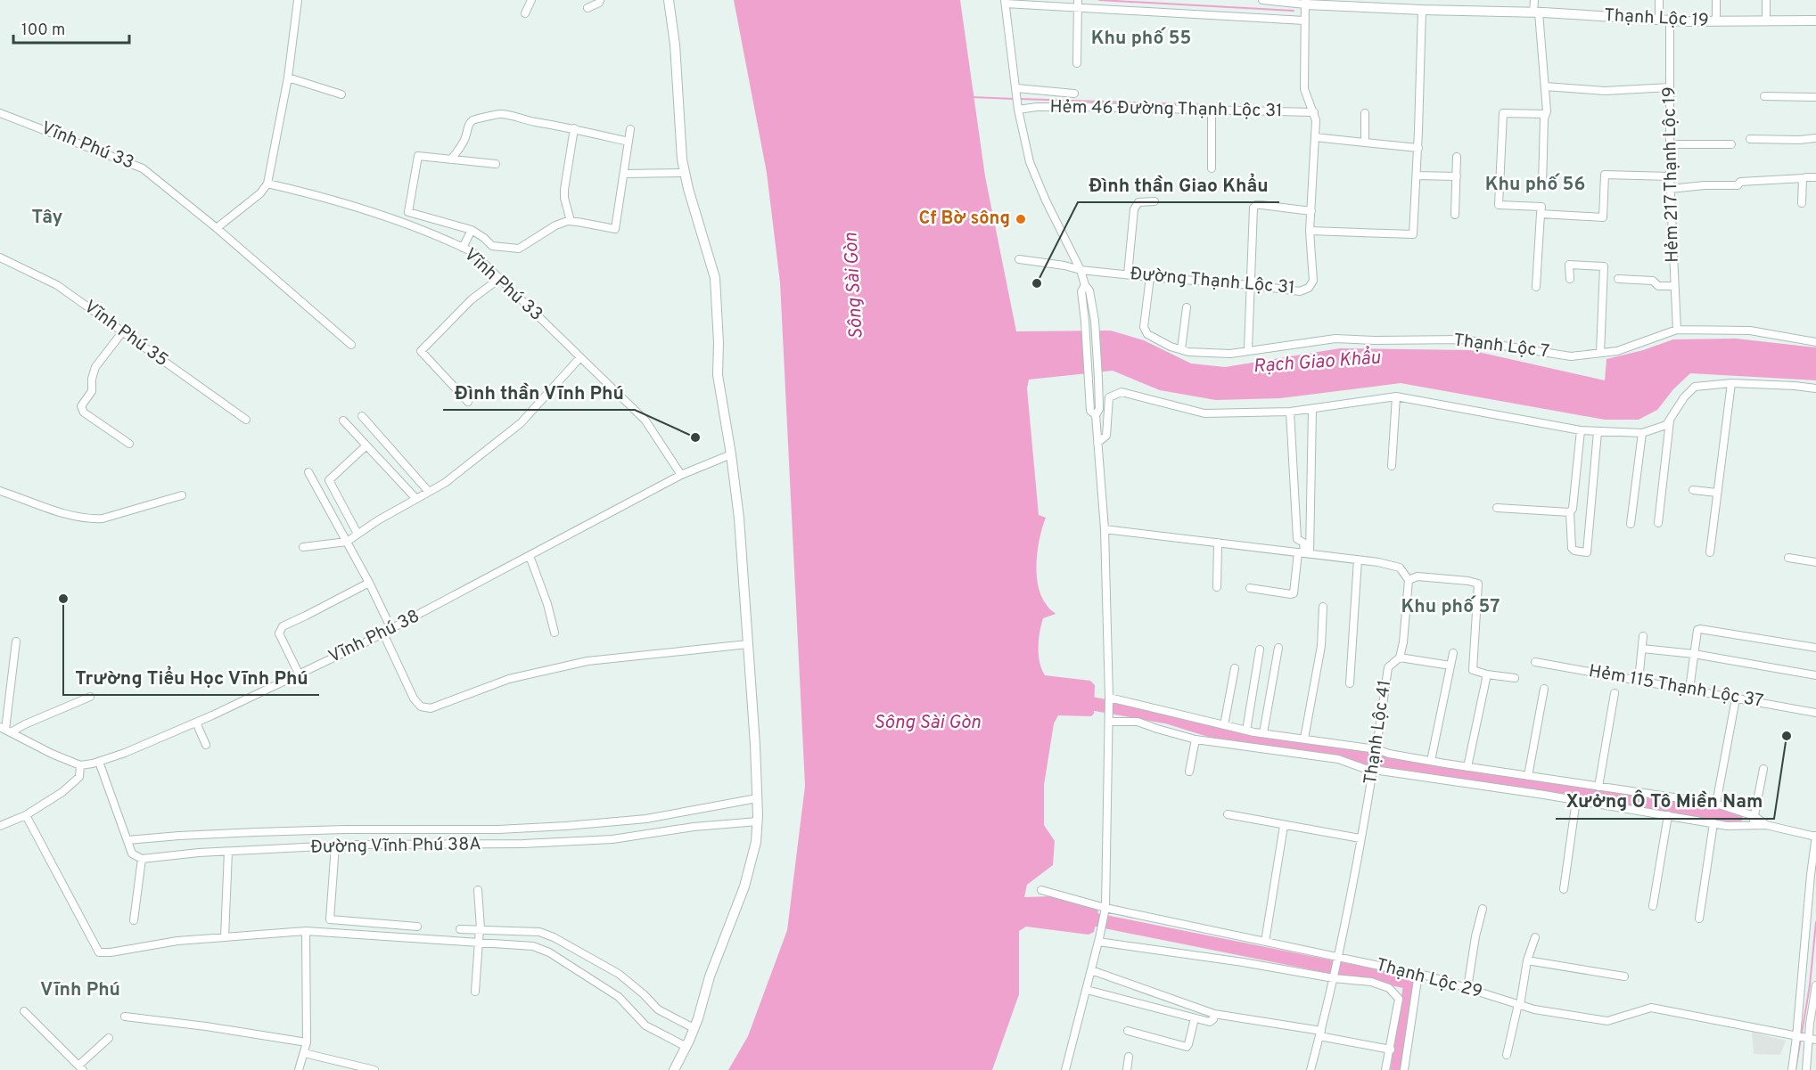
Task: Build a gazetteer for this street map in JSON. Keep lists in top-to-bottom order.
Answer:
{
  "streets": {
    "street": [
      "Thạnh Lộc 19",
      "Hẻm 46 Đường Thạnh Lộc 31",
      "Vĩnh Phú 33",
      "Hẻm 217 Thạnh Lộc 19",
      "Đường Thạnh Lộc 31",
      "Vĩnh Phú 35",
      "Thạnh Lộc 7",
      "Vĩnh Phú 38",
      "Hẻm 115 Thạnh Lộc 37",
      "Thạnh Lộc 41",
      "Đường Vĩnh Phú 38A",
      "Thạnh Lộc 29"
    ]
  },
  "crossings": [
    ["Thạnh Lộc 19", "Hẻm 217 Thạnh Lộc 19"],
    ["Thạnh Lộc 19", "Đường Thạnh Lộc 31"],
    ["Hẻm 46 Đường Thạnh Lộc 31", "Đường Thạnh Lộc 31"],
    ["Vĩnh Phú 33", "Vĩnh Phú 38"],
    ["Hẻm 217 Thạnh Lộc 19", "Thạnh Lộc 7"],
    ["Đường Thạnh Lộc 31", "Thạnh Lộc 7"],
    ["Thạnh Lộc 41", "Thạnh Lộc 29"]
  ],
  "districts": [
    "Khu phố 55",
    "Khu phố 56",
    "Tây",
    "Khu phố 57",
    "Vĩnh Phú"
  ],
  "water": ["Sông Sài Gòn", "Rạch Giao Khẩu"],
  "places": [
    "Cf Bờ sông",
    "Đình thần Giao Khẩu",
    "Đình thần Vĩnh Phú",
    "Trường Tiểu Học Vĩnh Phú",
    "Xưởng Ô Tô Miền Nam"
  ],
  "scale_bar": "100 m"
}
